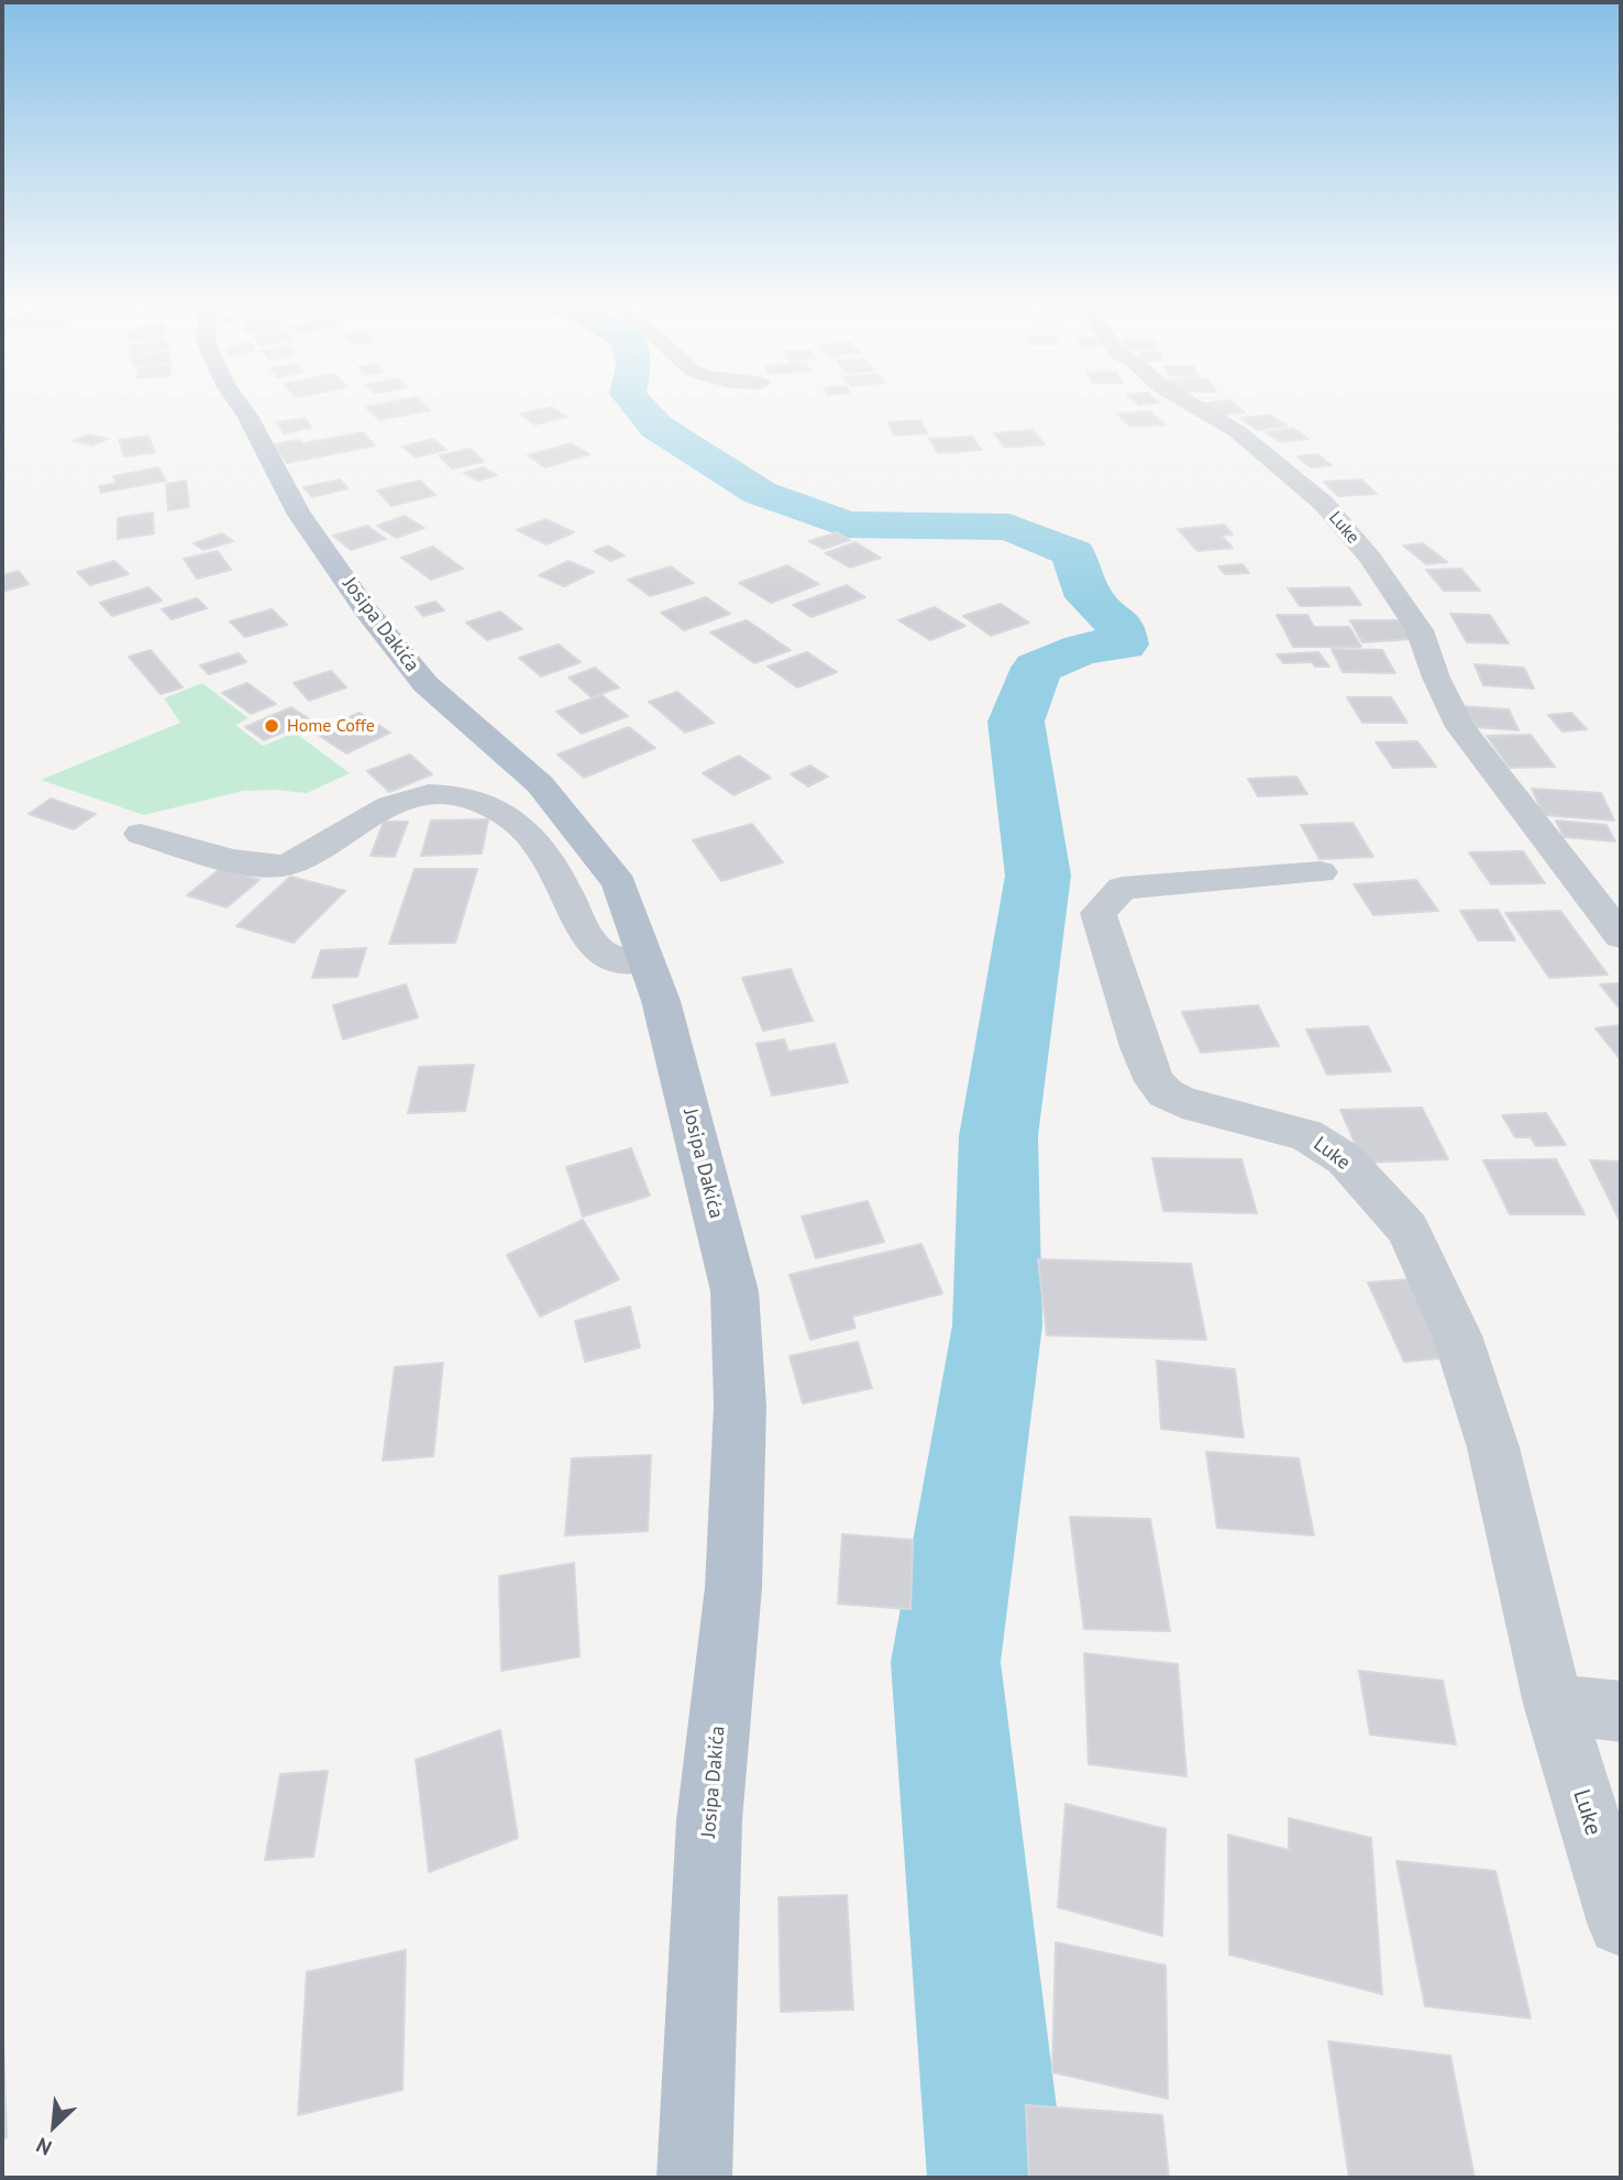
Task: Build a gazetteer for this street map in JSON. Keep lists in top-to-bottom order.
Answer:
{
  "streets": {
    "main road": ["Josipa Dakića"],
    "street": ["Luke"]
  },
  "places": ["Home Coffe"],
  "north": "bottom left"
}
